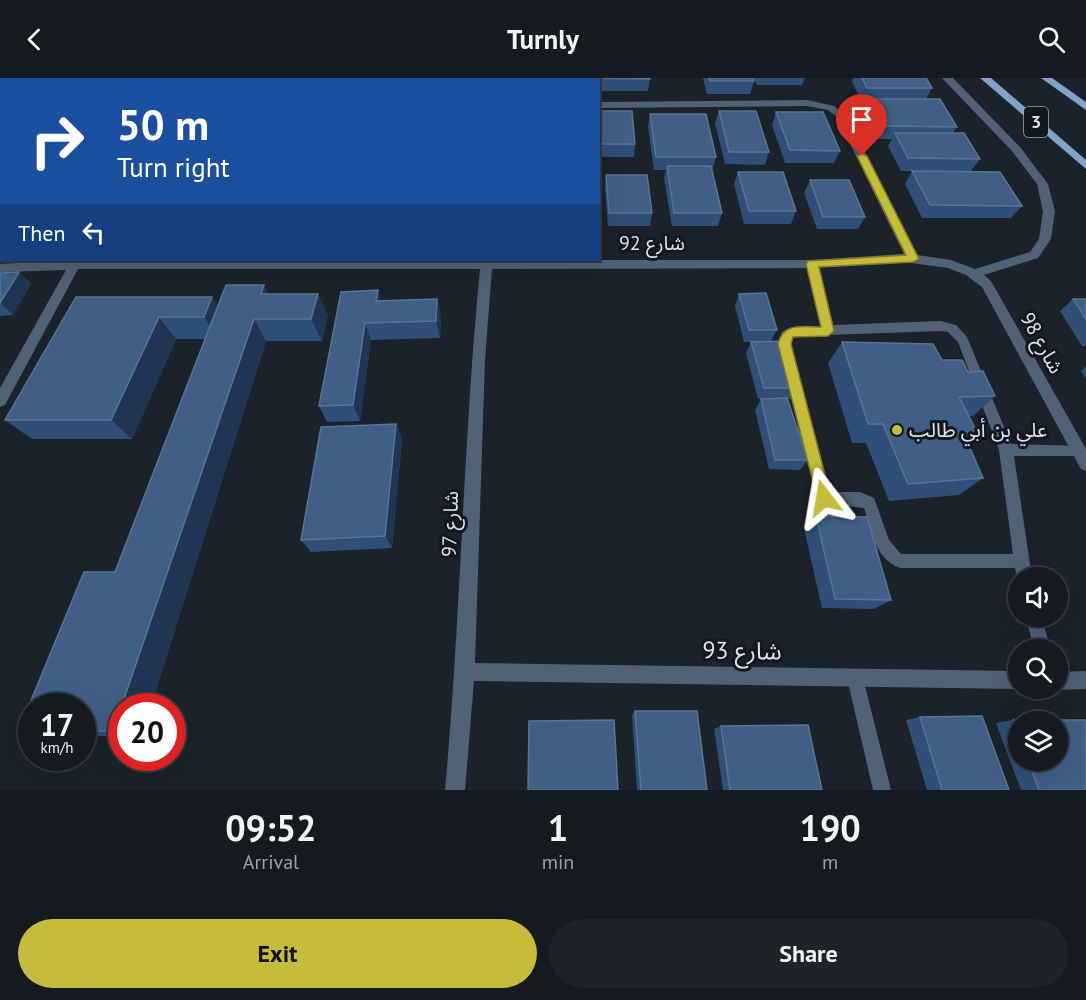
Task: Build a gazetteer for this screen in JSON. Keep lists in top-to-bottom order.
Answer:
{
  "streets": {
    "main road": ["3"],
    "street": [
      "شارع 92",
      "شارع 98",
      "شارع 97",
      "شارع 93"
    ]
  },
  "crossings": [
    ["شارع 92", "شارع 98"],
    ["شارع 92", "شارع 97"],
    ["شارع 97", "شارع 93"]
  ],
  "places": ["علي بن أبي طالب"],
  "page": {
    "header": "Turnly",
    "turn": ["50 m", "Turn right"],
    "then": "Then",
    "speed": "17 km/h",
    "limit": "20",
    "eta": [
      "09:52",
      "Arrival",
      "1",
      "min",
      "190",
      "m"
    ],
    "buttons": ["Exit", "Share"]
  }
}
